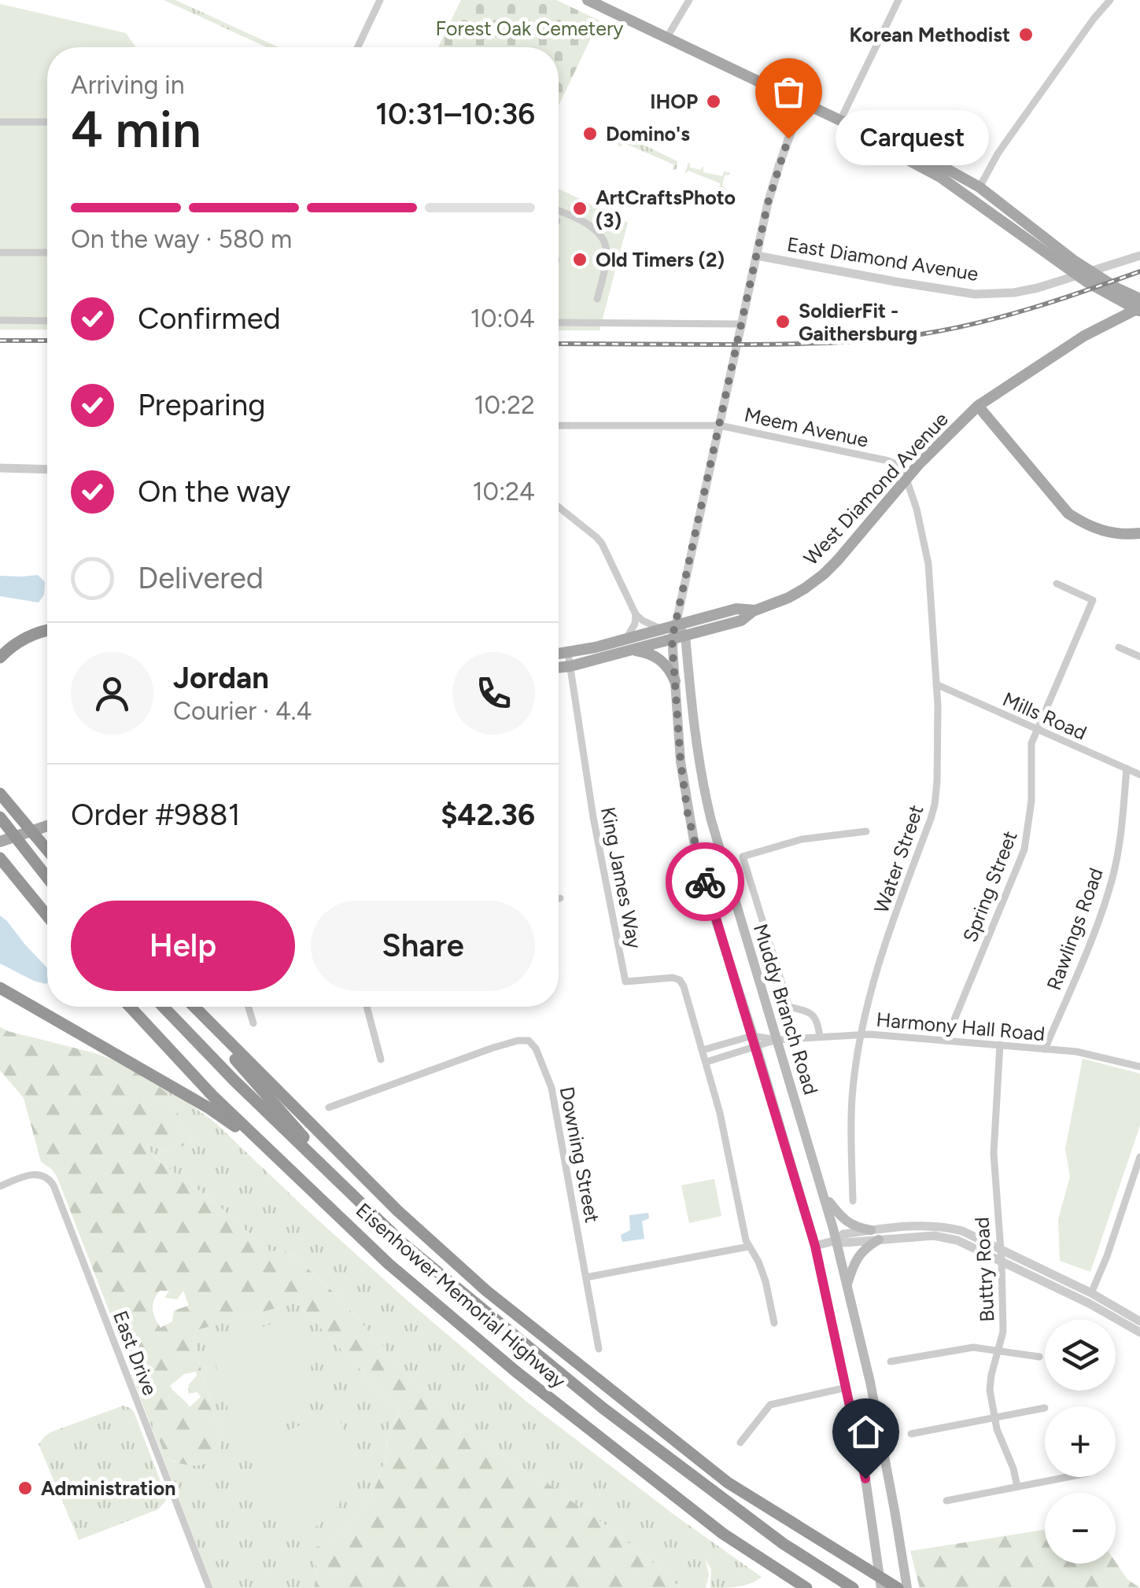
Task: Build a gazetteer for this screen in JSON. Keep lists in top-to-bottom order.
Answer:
{
  "streets": {
    "highway": ["Eisenhower Memorial Highway"],
    "main road": ["West Diamond Avenue", "Muddy Branch Road"],
    "street": [
      "East Diamond Avenue",
      "Meem Avenue",
      "Mills Road",
      "Water Street",
      "King James Way",
      "Spring Street",
      "Rawlings Road",
      "Harmony Hall Road",
      "Downing Street",
      "Buttry Road",
      "East Drive"
    ]
  },
  "crossings": [
    ["Meem Avenue", "West Diamond Avenue"],
    ["Meem Avenue", "Water Street"],
    ["West Diamond Avenue", "Water Street"],
    ["West Diamond Avenue", "King James Way"],
    ["West Diamond Avenue", "Muddy Branch Road"],
    ["Mills Road", "Water Street"],
    ["Mills Road", "Spring Street"],
    ["Mills Road", "Rawlings Road"],
    ["Water Street", "Harmony Hall Road"],
    ["Spring Street", "Harmony Hall Road"],
    ["Rawlings Road", "Harmony Hall Road"],
    ["Muddy Branch Road", "Harmony Hall Road"],
    ["Harmony Hall Road", "Buttry Road"]
  ],
  "parks": ["Forest Oak Cemetery"],
  "places": [
    "Korean Methodist",
    "IHOP",
    "Domino's",
    "Carquest",
    "ArtCraftsPhoto (3)",
    "Old Timers (2)",
    "SoldierFit - Gaithersburg",
    "Administration"
  ],
  "page": {
    "heading": ["4 min", "Arriving in", "10:31–10:36"],
    "panel": [
      "Jordan",
      "Courier · 4.4",
      "Order #9881",
      "$42.36"
    ],
    "bubble": "Carquest",
    "bar": "On the way · 580 m",
    "list": [
      ["Confirmed", "10:04"],
      ["Preparing", "10:22"],
      ["On the way", "10:24"],
      "Delivered"
    ],
    "buttons": ["Help", "Share"],
    "map_buttons": ["+", "−"]
  }
}
